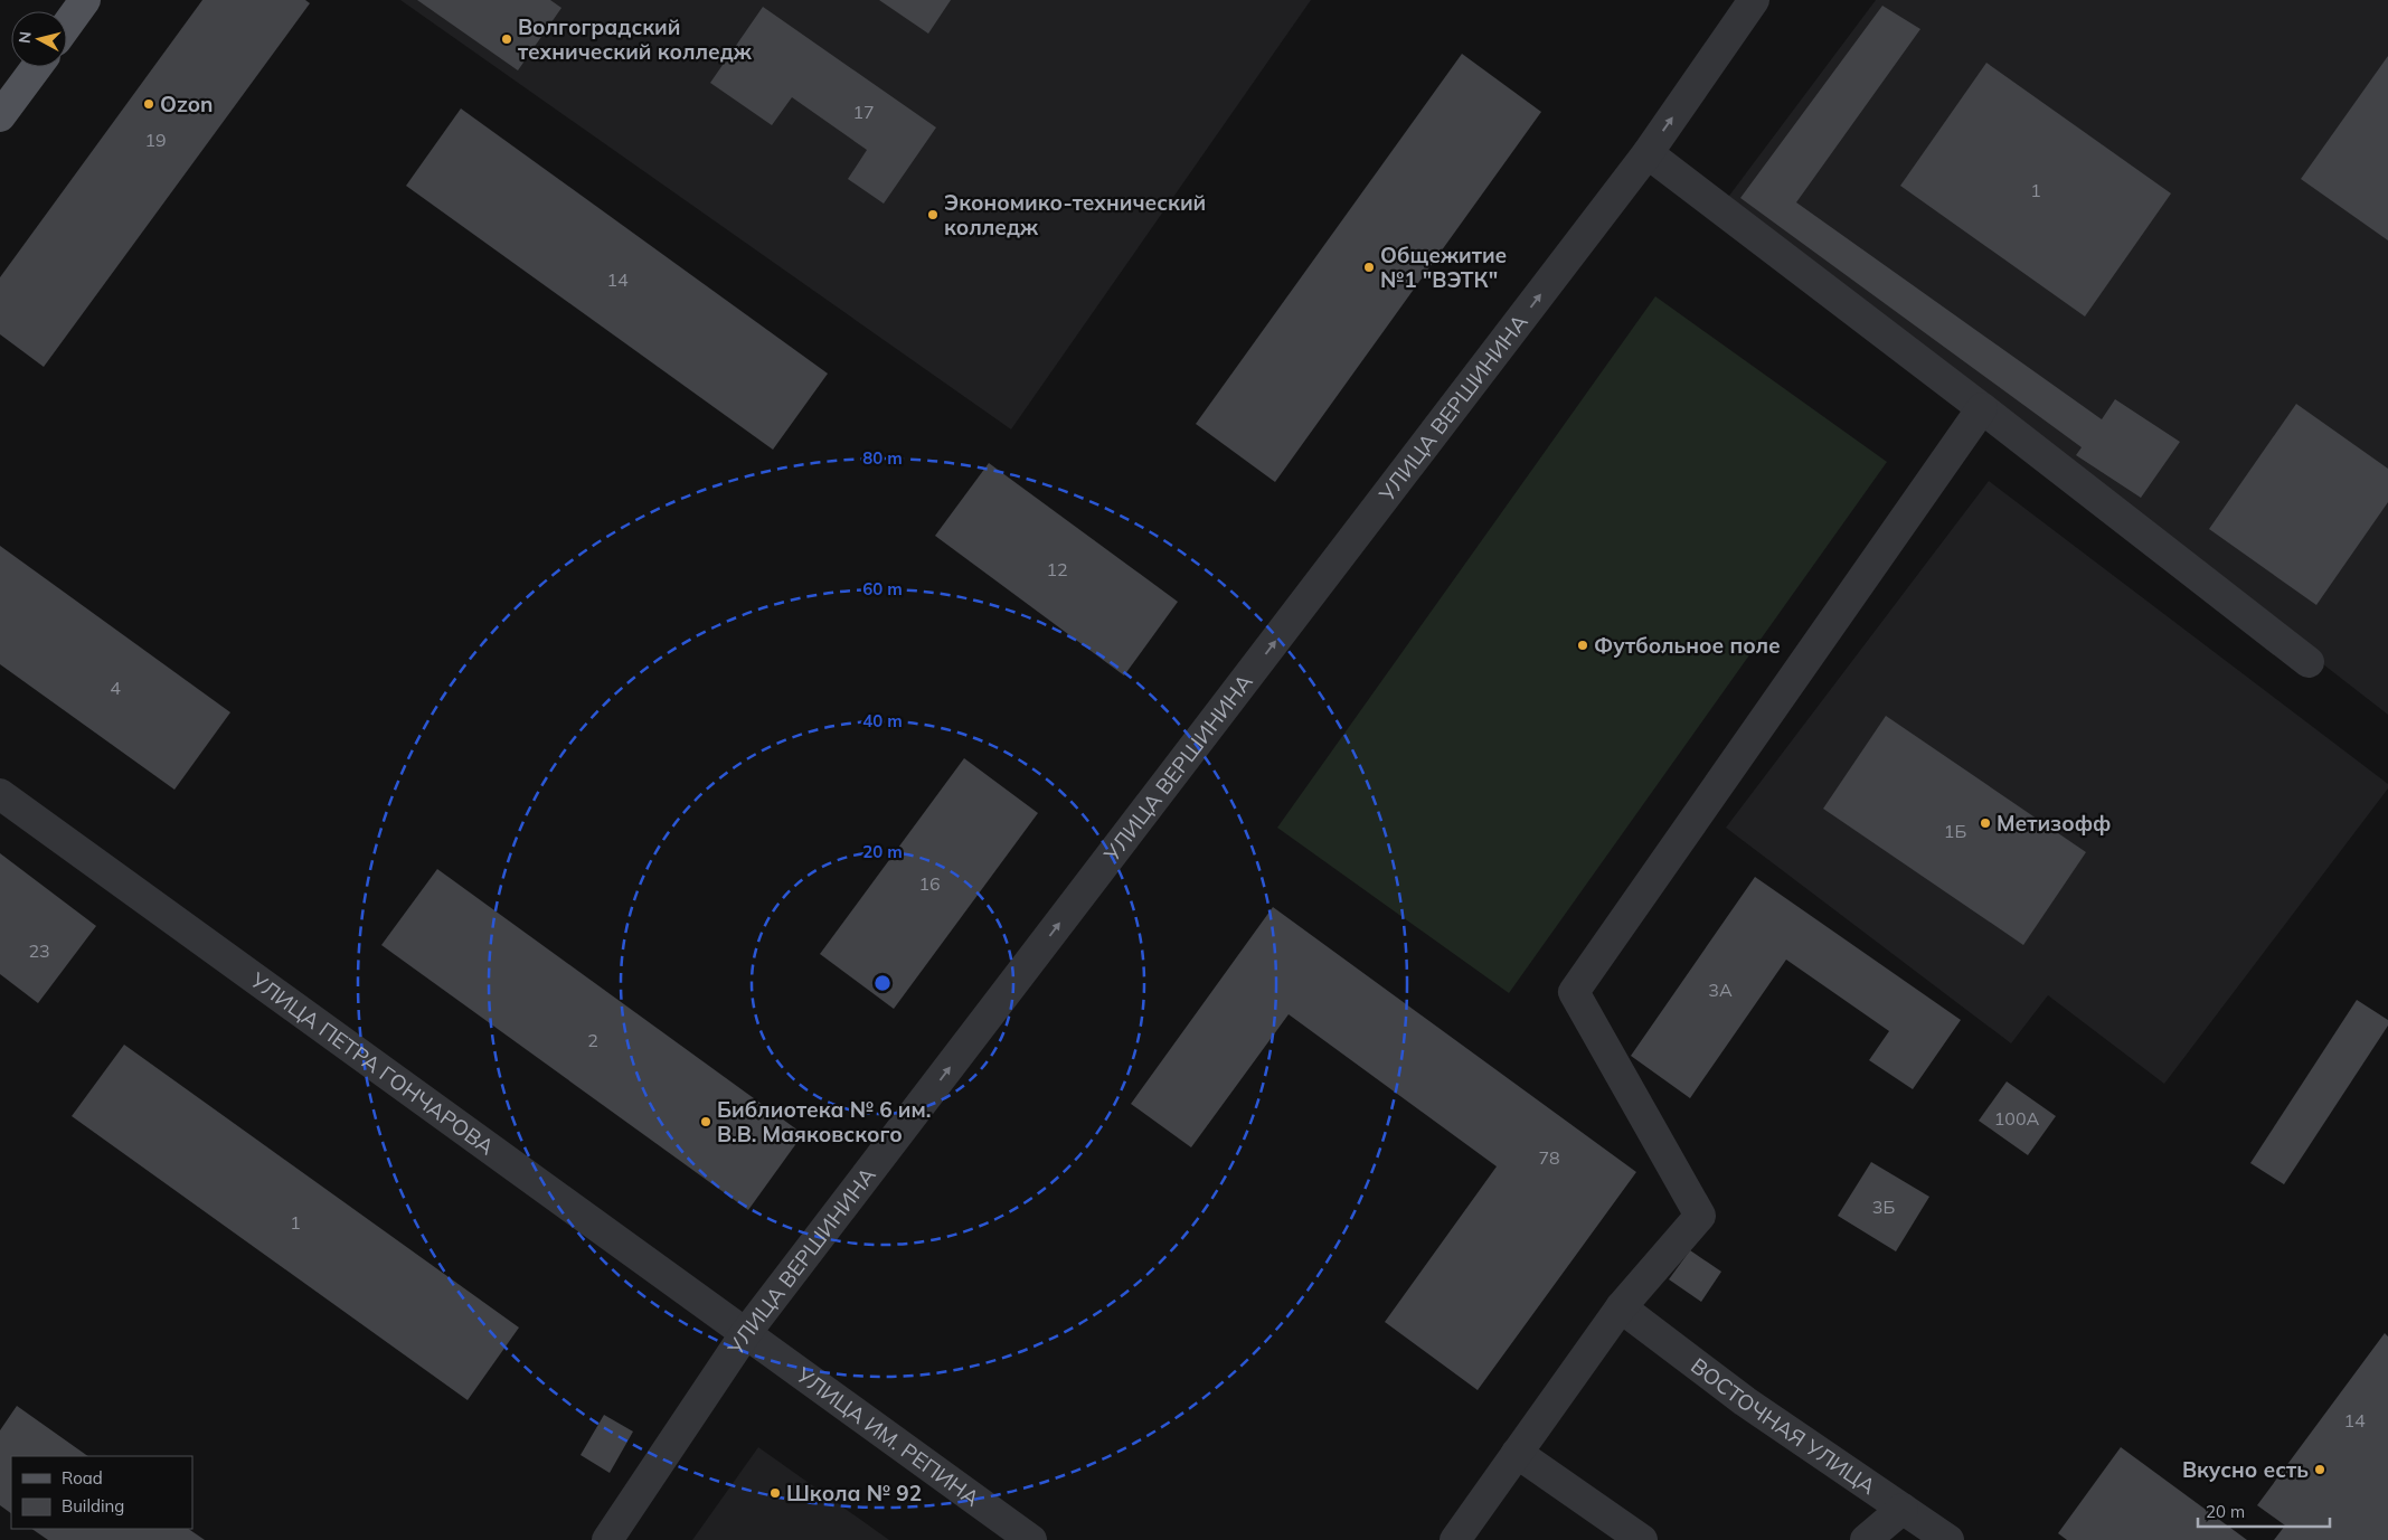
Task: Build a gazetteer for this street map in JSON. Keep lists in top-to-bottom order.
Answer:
{
  "streets": {
    "street": [
      "УЛИЦА ВЕРШИНИНА",
      "УЛИЦА ПЕТРА ГОНЧАРОВА",
      "ВОСТОЧНАЯ УЛИЦА",
      "УЛИЦА ИМ. РЕПИНА"
    ]
  },
  "crossings": [
    ["УЛИЦА ВЕРШИНИНА", "УЛИЦА ПЕТРА ГОНЧАРОВА"],
    ["УЛИЦА ВЕРШИНИНА", "УЛИЦА ИМ. РЕПИНА"],
    ["УЛИЦА ПЕТРА ГОНЧАРОВА", "УЛИЦА ИМ. РЕПИНА"]
  ],
  "one_way": ["УЛИЦА ВЕРШИНИНА"],
  "places": [
    "Волгоградский технический колледж",
    "Ozon",
    "Экономико-технический колледж",
    "Общежитие №1 \"ВЭТК\"",
    "Футбольное поле",
    "Метизофф",
    "Библиотека № 6 им. В.В. Маяковского",
    "Вкусно есть",
    "Школа № 92"
  ],
  "house_numbers": [
    "17",
    "19",
    "1",
    "14",
    "12",
    "4",
    "1Б",
    "16",
    "23",
    "3А",
    "2",
    "100А",
    "78",
    "3Б",
    "1",
    "14"
  ],
  "legend": ["Road", "Building"],
  "scale_bar": "20 m",
  "north": "left",
  "rings": [
    "80 m",
    "60 m",
    "40 m",
    "20 m"
  ]
}
